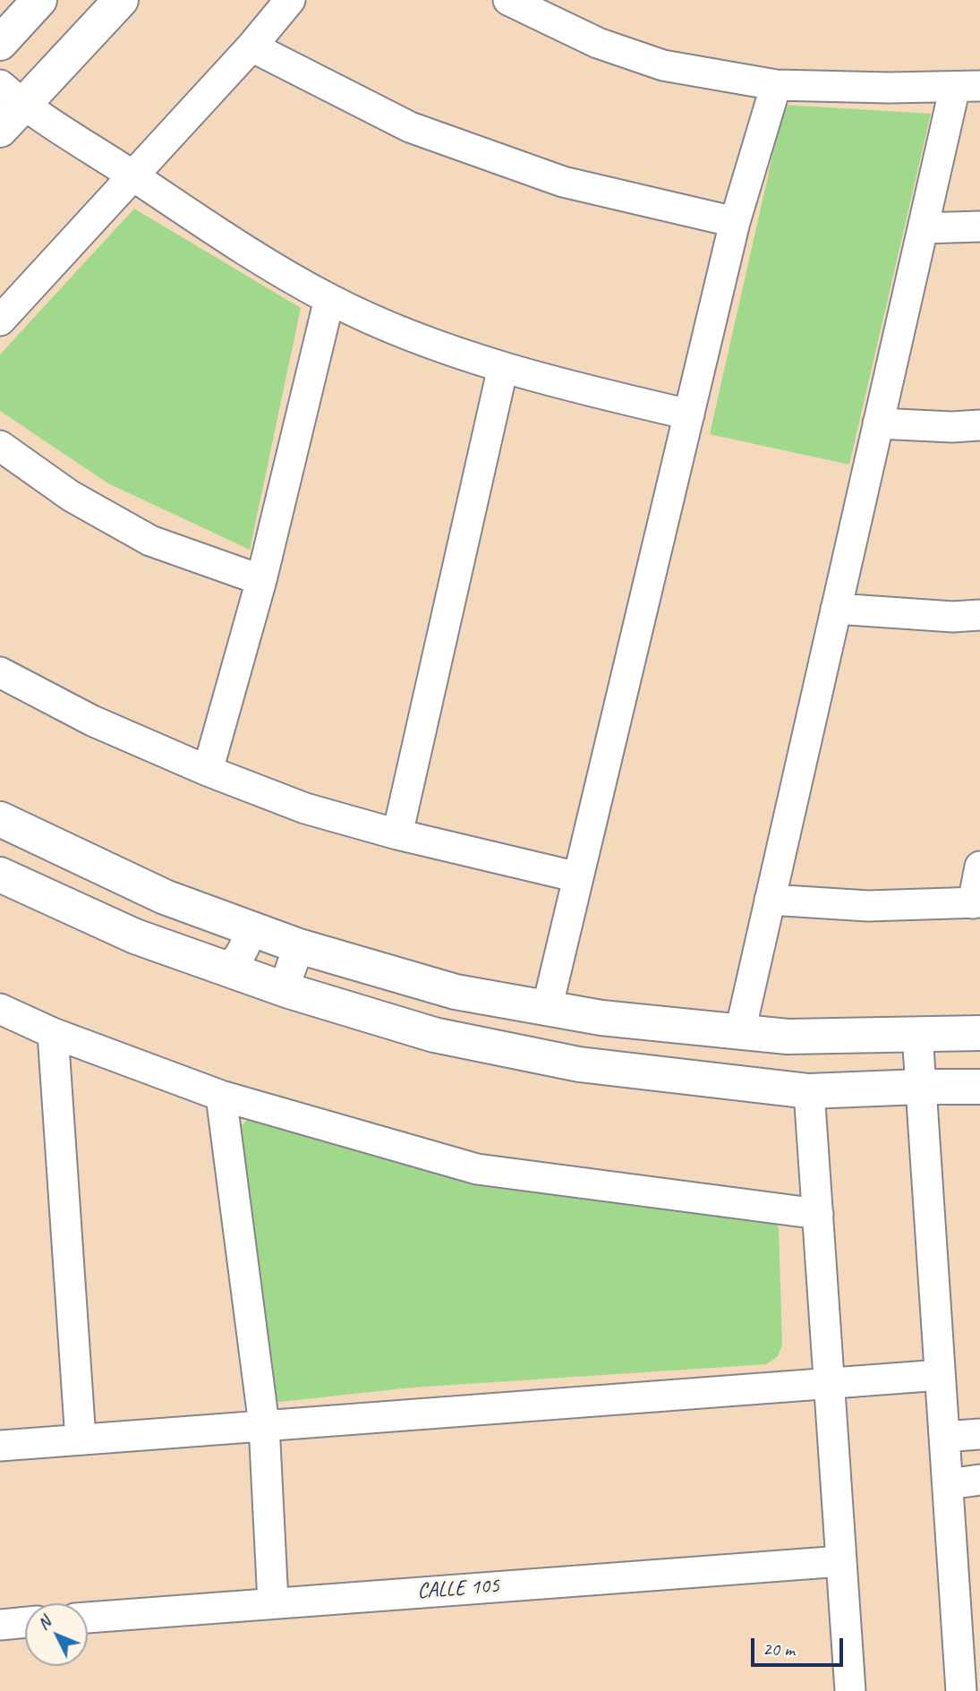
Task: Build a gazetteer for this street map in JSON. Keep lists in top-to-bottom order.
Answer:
{
  "streets": {
    "street": ["CALLE 105"]
  },
  "scale_bar": "20 m",
  "north": "top left"
}
